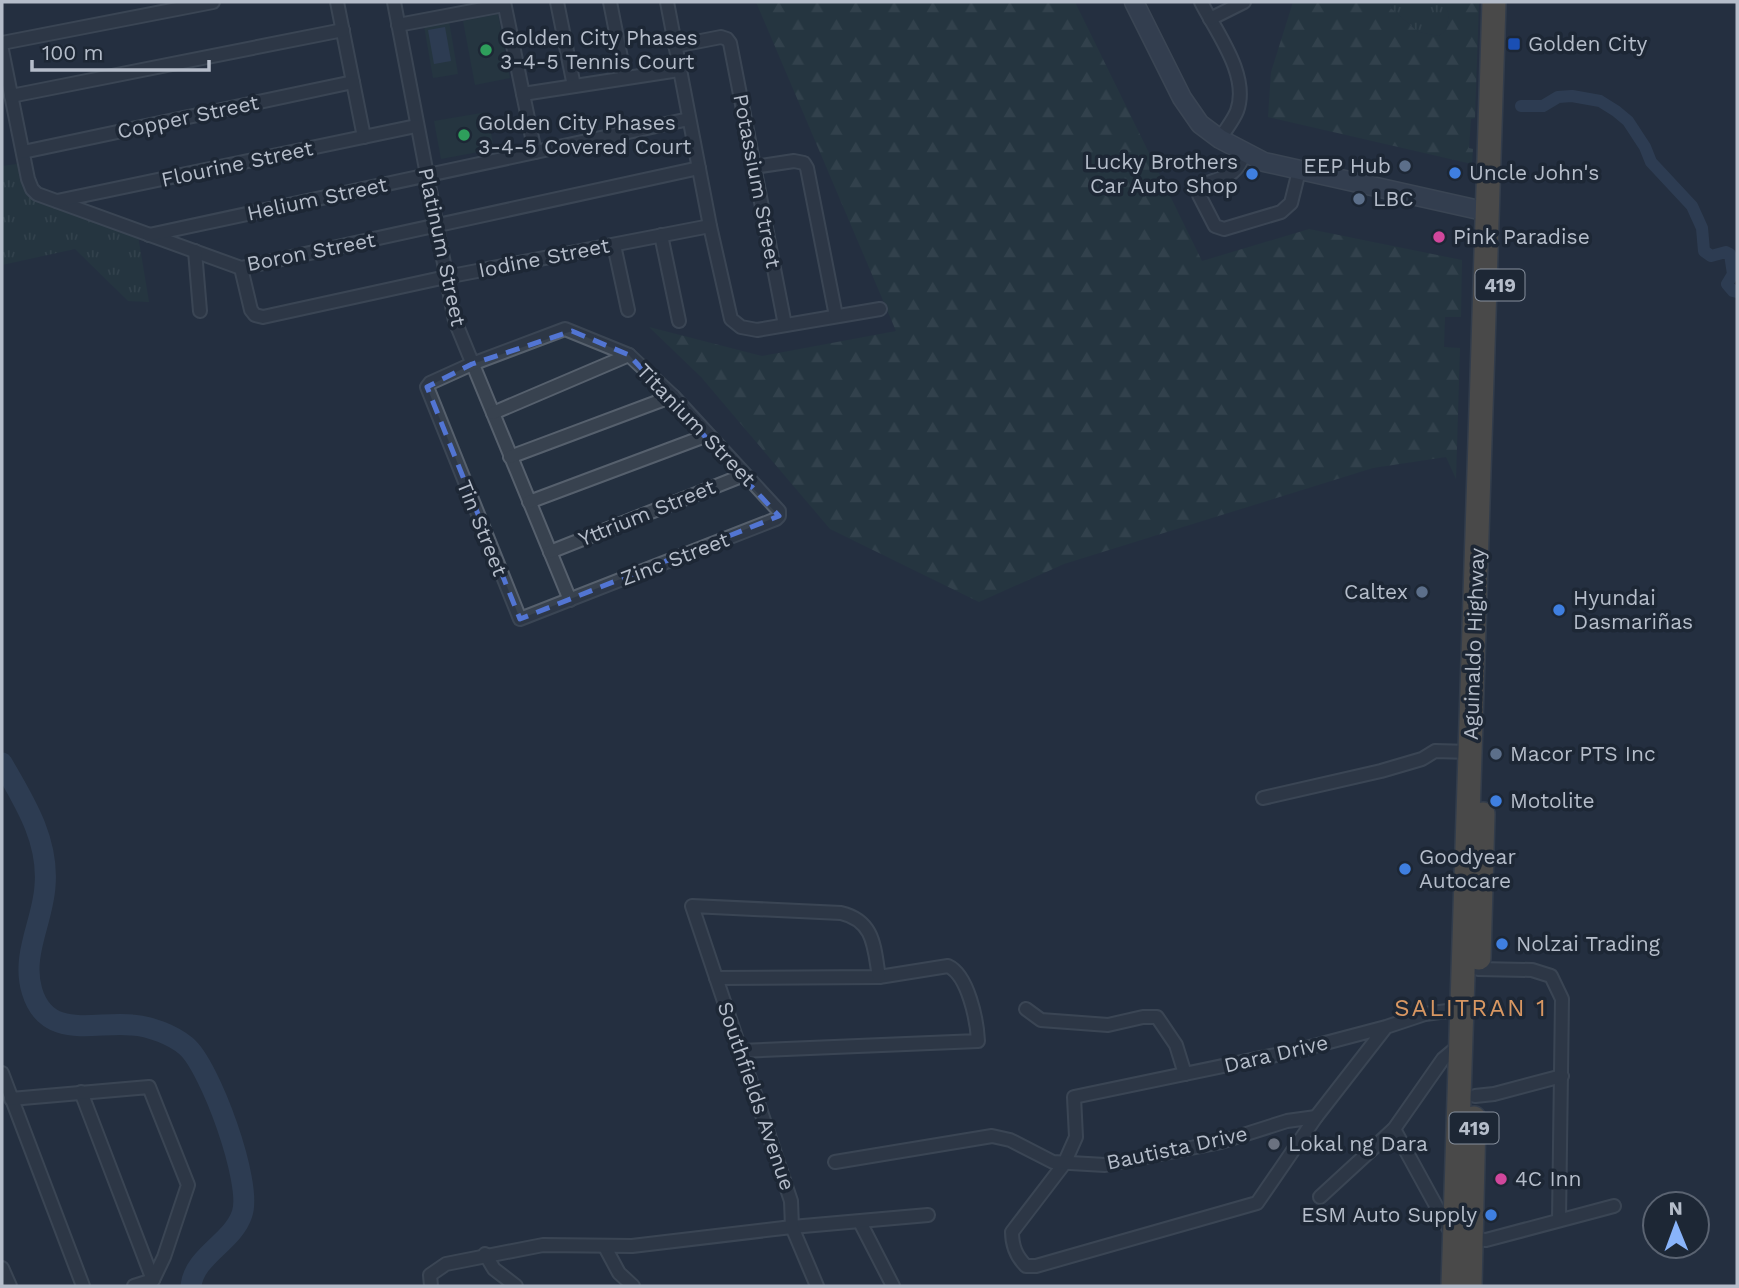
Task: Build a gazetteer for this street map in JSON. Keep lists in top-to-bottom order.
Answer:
{
  "streets": {
    "highway": ["419", "Aguinaldo Highway"],
    "street": [
      "Copper Street",
      "Flourine Street",
      "Potassium Street",
      "Helium Street",
      "Platinum Street",
      "Boron Street",
      "Iodine Street",
      "Titanium Street",
      "Yttrium Street",
      "Tin Street",
      "Zinc Street",
      "Dara Drive",
      "Southfields Avenue",
      "Bautista Drive"
    ]
  },
  "crossings": [
    ["Copper Street", "Boron Street"],
    ["Flourine Street", "Platinum Street"],
    ["Flourine Street", "Boron Street"],
    ["Helium Street", "Platinum Street"],
    ["Helium Street", "Boron Street"],
    ["Platinum Street", "Boron Street"],
    ["Platinum Street", "Iodine Street"],
    ["Platinum Street", "Titanium Street"],
    ["Platinum Street", "Yttrium Street"],
    ["Platinum Street", "Tin Street"],
    ["Platinum Street", "Zinc Street"],
    ["Boron Street", "Iodine Street"],
    ["Titanium Street", "Yttrium Street"],
    ["Titanium Street", "Tin Street"],
    ["Titanium Street", "Zinc Street"],
    ["Tin Street", "Zinc Street"],
    ["Aguinaldo Highway", "Dara Drive"],
    ["Dara Drive", "Bautista Drive"]
  ],
  "districts": ["SALITRAN 1"],
  "places": {
    "transit": ["Golden City"],
    "other": [
      "Golden City Phases 3-4-5 Tennis Court",
      "Golden City Phases 3-4-5 Covered Court",
      "EEP Hub",
      "Uncle John's",
      "Lucky Brothers Car Auto Shop",
      "LBC",
      "Pink Paradise",
      "Caltex",
      "Hyundai Dasmariñas",
      "Macor PTS Inc",
      "Motolite",
      "Goodyear Autocare",
      "Nolzai Trading",
      "Lokal ng Dara",
      "4C Inn",
      "ESM Auto Supply"
    ]
  },
  "scale_bar": "100 m",
  "north": "top"
}
